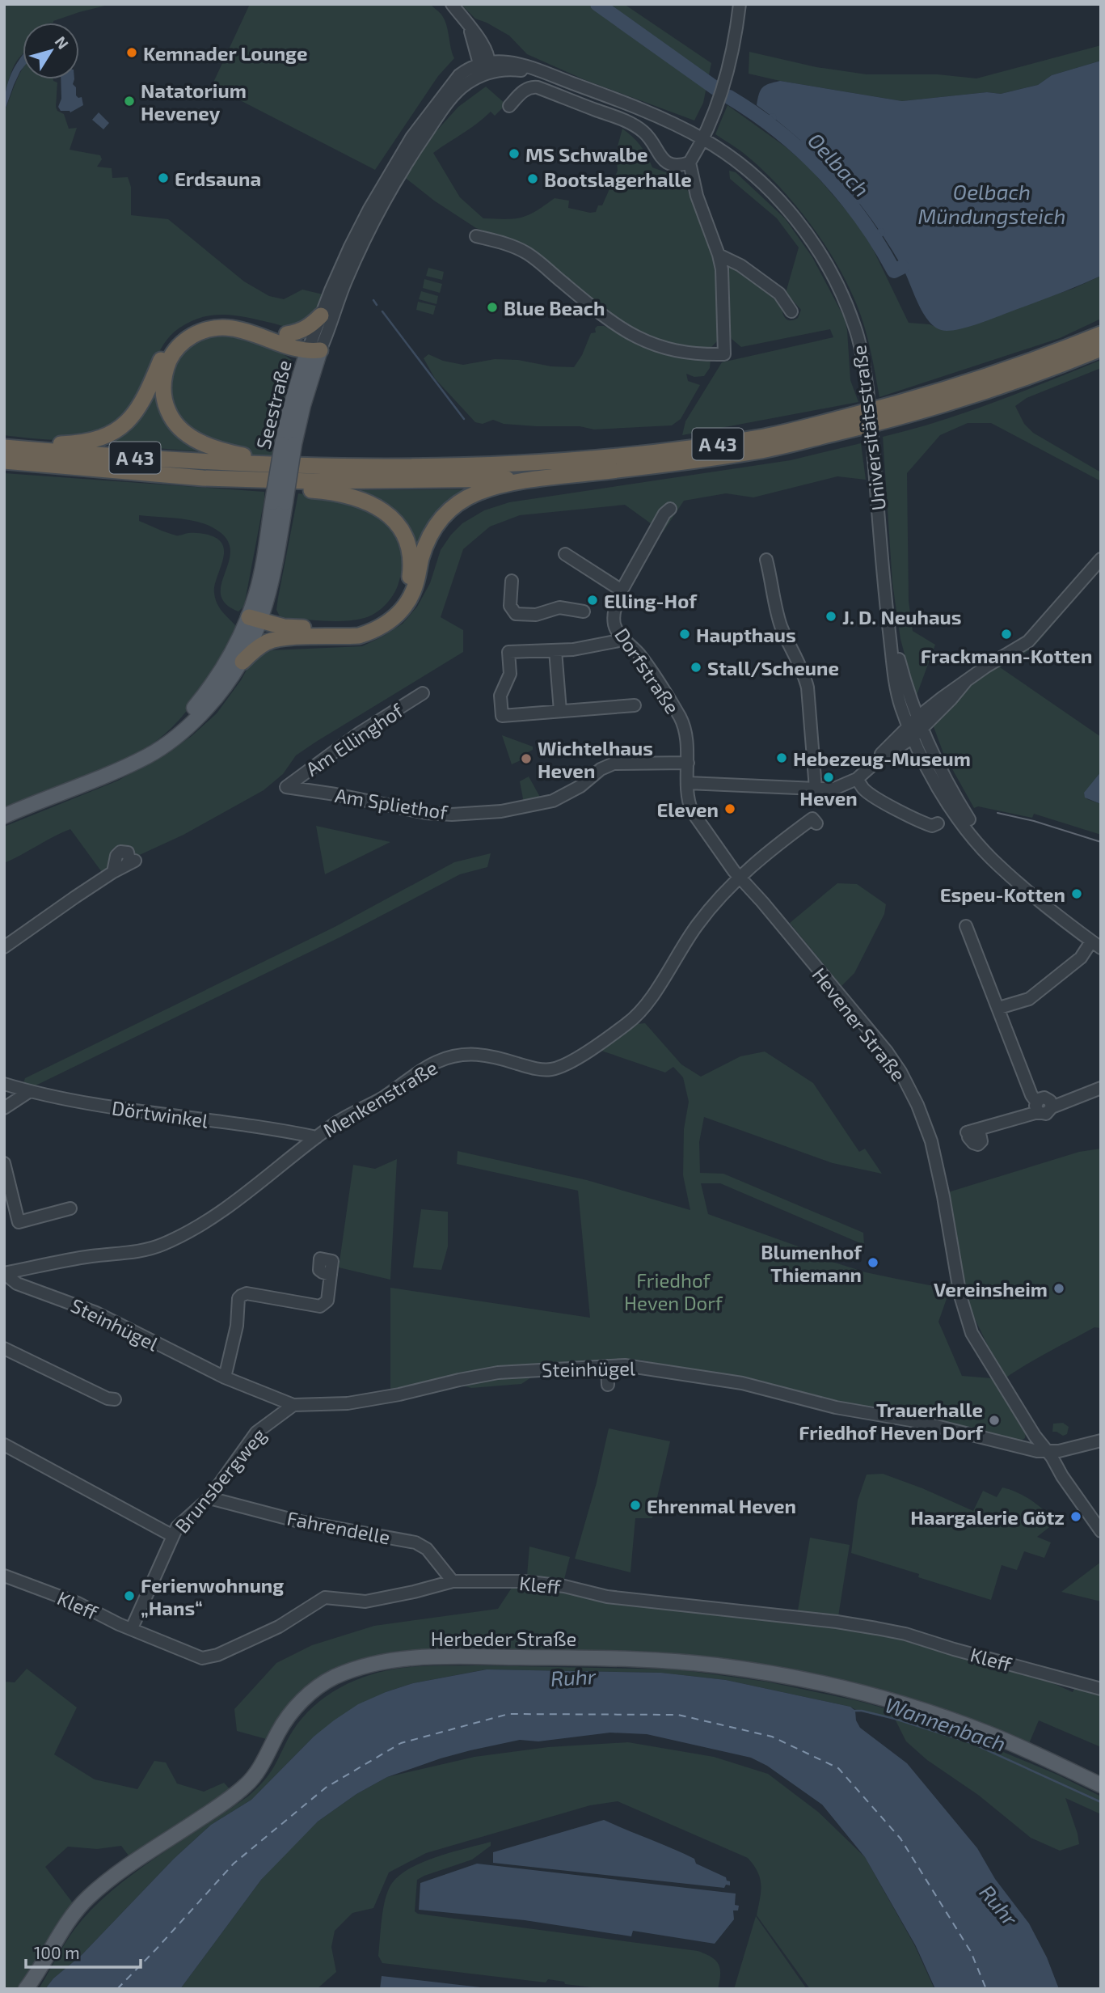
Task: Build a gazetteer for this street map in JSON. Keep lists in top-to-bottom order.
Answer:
{
  "streets": {
    "highway": ["A 43"],
    "main road": ["Seestraße", "Herbeder Straße"],
    "street": [
      "Universitätsstraße",
      "Dorfstraße",
      "Am Ellinghof",
      "Am Spliethof",
      "Hevener Straße",
      "Menkenstraße",
      "Dörtwinkel",
      "Steinhügel",
      "Brunsbergweg",
      "Fahrendelle",
      "Kleff"
    ]
  },
  "crossings": [
    ["Seestraße", "Universitätsstraße"],
    ["Dorfstraße", "Am Spliethof"],
    ["Dorfstraße", "Hevener Straße"],
    ["Am Ellinghof", "Am Spliethof"],
    ["Hevener Straße", "Menkenstraße"],
    ["Hevener Straße", "Steinhügel"],
    ["Menkenstraße", "Dörtwinkel"],
    ["Menkenstraße", "Steinhügel"],
    ["Steinhügel", "Brunsbergweg"],
    ["Brunsbergweg", "Fahrendelle"],
    ["Brunsbergweg", "Kleff"],
    ["Fahrendelle", "Kleff"]
  ],
  "water": [
    "Oelbach",
    "Oelbach Mündungsteich",
    "Ruhr",
    "Wannenbach"
  ],
  "parks": ["Friedhof Heven Dorf"],
  "places": [
    "Kemnader Lounge",
    "Natatorium Heveney",
    "MS Schwalbe",
    "Erdsauna",
    "Bootslagerhalle",
    "Blue Beach",
    "Elling-Hof",
    "J. D. Neuhaus",
    "Haupthaus",
    "Frackmann-Kotten",
    "Stall/Scheune",
    "Hebezeug-Museum",
    "Wichtelhaus Heven",
    "Heven",
    "Eleven",
    "Espeu-Kotten",
    "Blumenhof Thiemann",
    "Vereinsheim",
    "Trauerhalle Friedhof Heven Dorf",
    "Ehrenmal Heven",
    "Haargalerie Götz",
    "Ferienwohnung „Hans“"
  ],
  "scale_bar": "100 m",
  "north": "top right"
}
